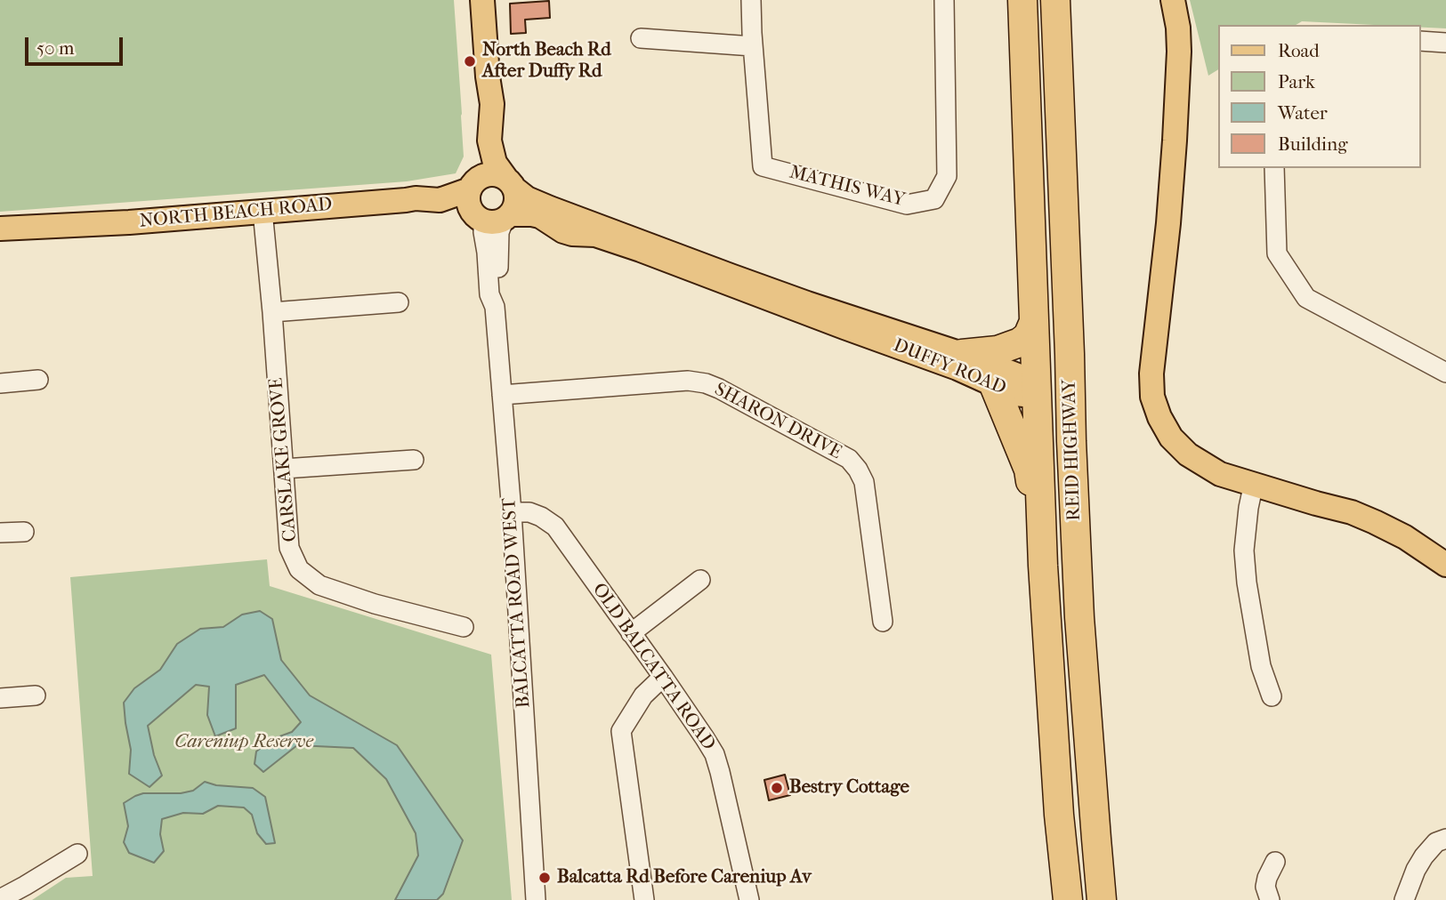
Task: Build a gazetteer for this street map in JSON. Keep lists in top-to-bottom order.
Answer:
{
  "streets": {
    "highway": ["REID HIGHWAY"],
    "main road": ["NORTH BEACH ROAD", "DUFFY ROAD"],
    "street": [
      "MATHIS WAY",
      "SHARON DRIVE",
      "CARSLAKE GROVE",
      "BALCATTA ROAD WEST",
      "OLD BALCATTA ROAD"
    ]
  },
  "crossings": [
    ["NORTH BEACH ROAD", "DUFFY ROAD"],
    ["NORTH BEACH ROAD", "CARSLAKE GROVE"],
    ["NORTH BEACH ROAD", "BALCATTA ROAD WEST"],
    ["DUFFY ROAD", "REID HIGHWAY"],
    ["DUFFY ROAD", "BALCATTA ROAD WEST"],
    ["SHARON DRIVE", "BALCATTA ROAD WEST"],
    ["BALCATTA ROAD WEST", "OLD BALCATTA ROAD"]
  ],
  "parks": ["Careniup Reserve"],
  "places": ["North Beach Rd After Duffy Rd", "Bestry Cottage", "Balcatta Rd Before Careniup Av"],
  "legend": [
    "Road",
    "Park",
    "Water",
    "Building"
  ],
  "scale_bar": "50 m"
}
